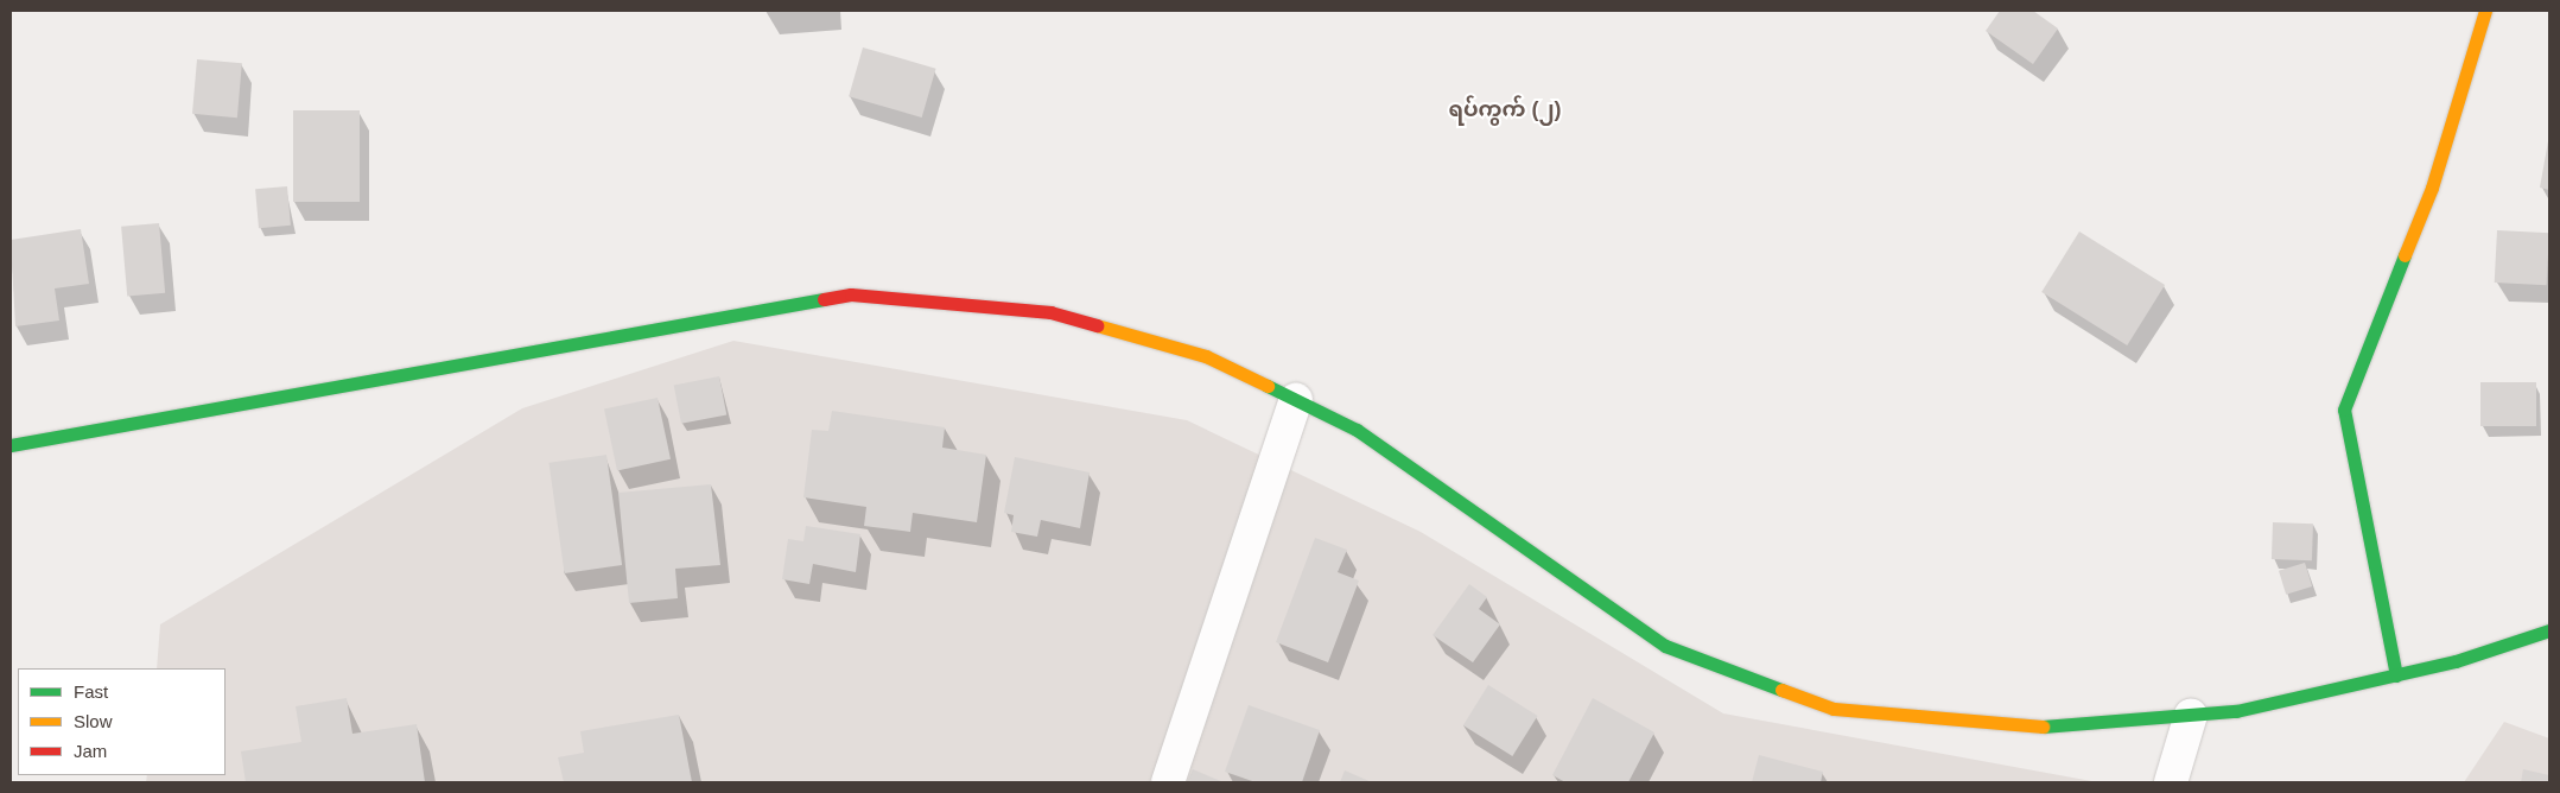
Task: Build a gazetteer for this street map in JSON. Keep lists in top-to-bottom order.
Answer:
{
  "districts": ["ရပ်ကွက် (၂)"],
  "legend": ["Fast", "Slow", "Jam"]
}
